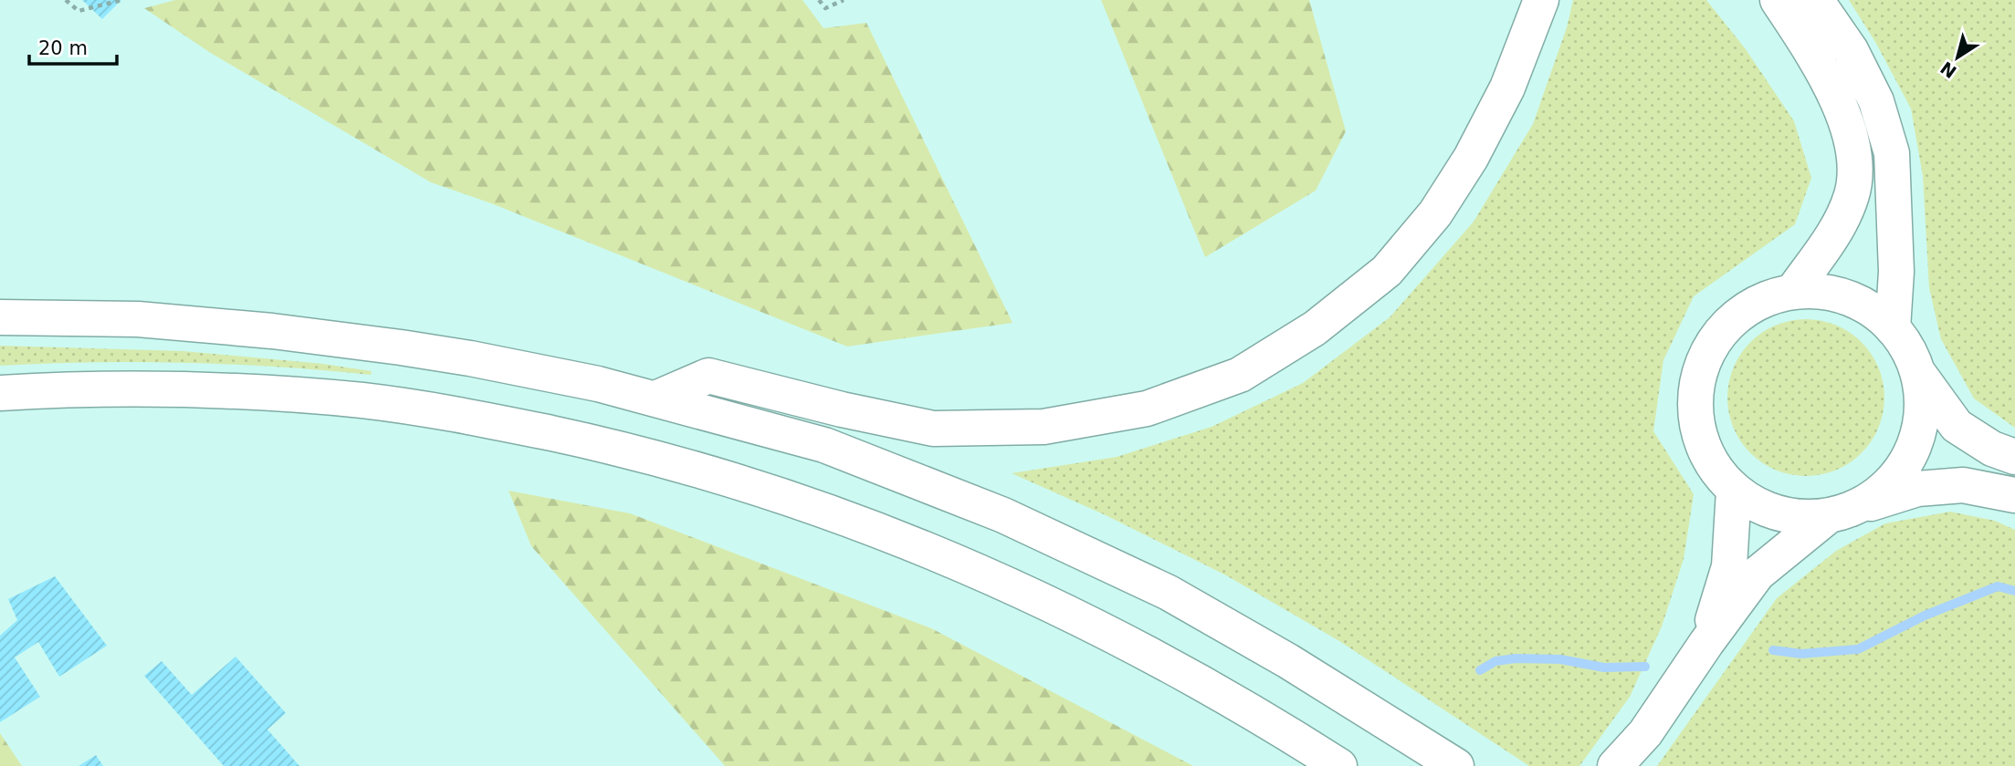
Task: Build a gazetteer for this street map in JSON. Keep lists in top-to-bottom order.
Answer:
{
  "scale_bar": "20 m",
  "north": "bottom left"
}
